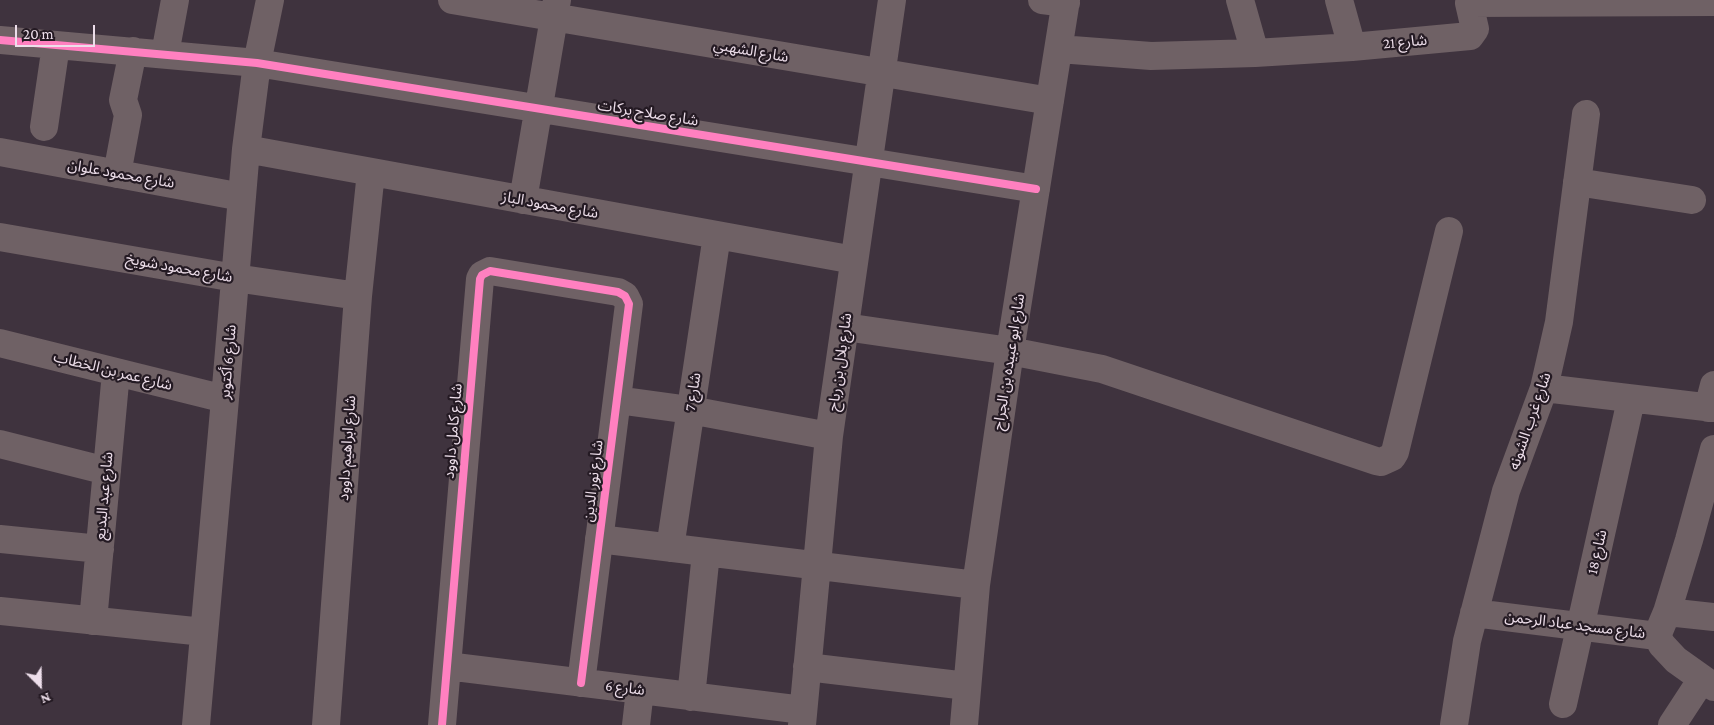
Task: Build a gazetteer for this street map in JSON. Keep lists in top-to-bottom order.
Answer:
{
  "streets": {
    "street": [
      "شارع 21",
      "شارع الشهبي",
      "شارع صلاح بركات",
      "شارع محمود علوان",
      "شارع محمود الباز",
      "شارع محمود شويخ",
      "شارع 6 أكتوبر",
      "شارع بلال بن رباح",
      "شارع ابو عبيده بن الجراح",
      "شارع عمر بن الخطاب",
      "شارع 7",
      "شارع غرب الشونه",
      "شارع كامل داوود",
      "شارع ابراهيم داوود",
      "شارع نور الدين",
      "شارع عبد البديع",
      "شارع 18",
      "شارع مسجد عباد الرحمن",
      "شارع 6"
    ]
  },
  "crossings": [
    ["شارع 21", "شارع ابو عبيده بن الجراح"],
    ["شارع الشهبي", "شارع بلال بن رباح"],
    ["شارع الشهبي", "شارع ابو عبيده بن الجراح"],
    ["شارع صلاح بركات", "شارع 6 أكتوبر"],
    ["شارع صلاح بركات", "شارع بلال بن رباح"],
    ["شارع صلاح بركات", "شارع ابو عبيده بن الجراح"],
    ["شارع محمود علوان", "شارع 6 أكتوبر"],
    ["شارع محمود الباز", "شارع 6 أكتوبر"],
    ["شارع محمود الباز", "شارع بلال بن رباح"],
    ["شارع محمود الباز", "شارع 7"],
    ["شارع محمود الباز", "شارع ابراهيم داوود"],
    ["شارع محمود شويخ", "شارع 6 أكتوبر"],
    ["شارع محمود شويخ", "شارع ابراهيم داوود"],
    ["شارع 6 أكتوبر", "شارع عمر بن الخطاب"],
    ["شارع بلال بن رباح", "شارع 6"],
    ["شارع عمر بن الخطاب", "شارع عبد البديع"],
    ["شارع غرب الشونه", "شارع مسجد عباد الرحمن"],
    ["شارع كامل داوود", "شارع نور الدين"],
    ["شارع كامل داوود", "شارع 6"],
    ["شارع نور الدين", "شارع 6"],
    ["شارع 18", "شارع مسجد عباد الرحمن"]
  ],
  "scale_bar": "20 m",
  "north": "bottom right"
}
